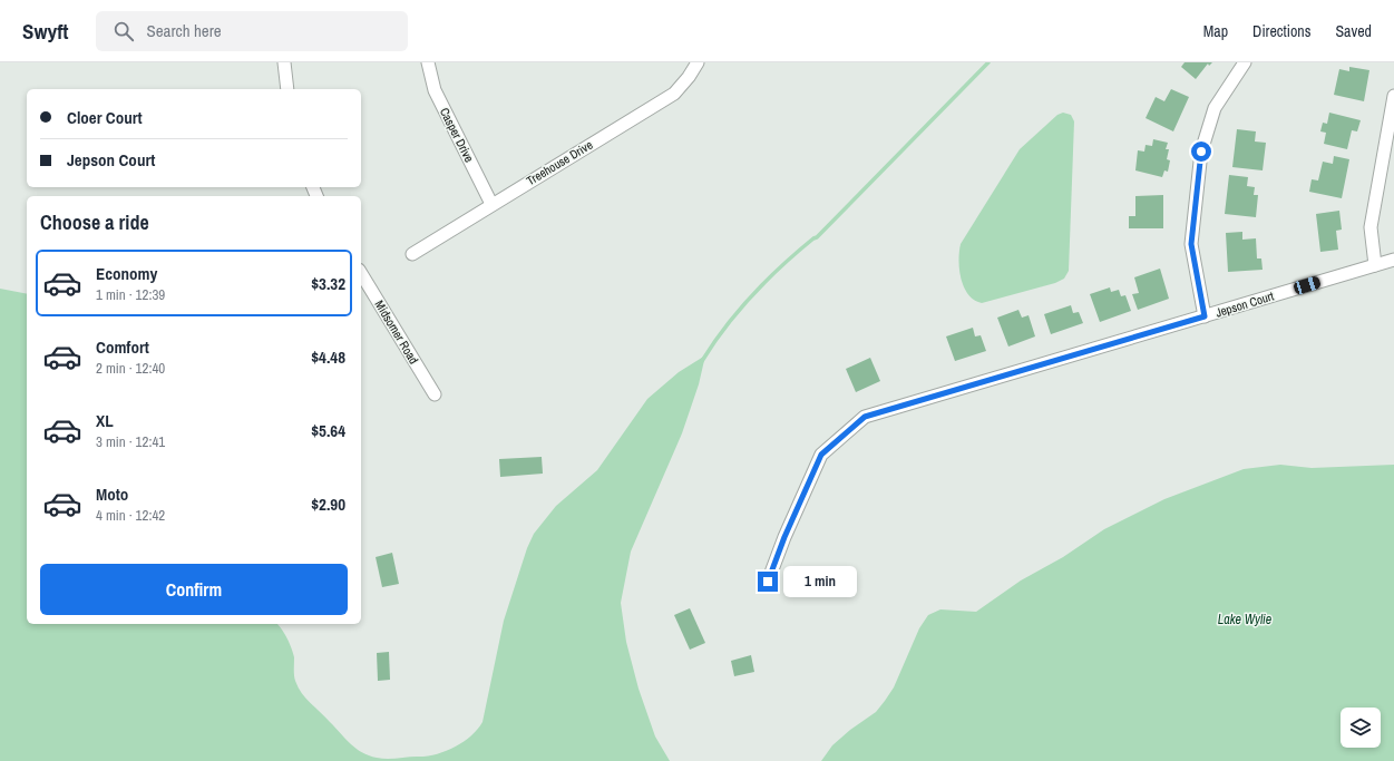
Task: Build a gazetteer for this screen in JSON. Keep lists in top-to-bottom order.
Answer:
{
  "streets": {
    "street": [
      "Casper Drive",
      "Treehouse Drive",
      "Jepson Court",
      "Midsomer Road"
    ]
  },
  "crossings": [
    ["Casper Drive", "Treehouse Drive"]
  ],
  "water": ["Lake Wylie"],
  "page": {
    "header": "Swyft",
    "search": "Search here",
    "nav": ["Map", "Directions", "Saved"],
    "banner": ["Cloer Court", "Jepson Court"],
    "heading": "Choose a ride",
    "list": [
      {
        "name": "Economy",
        "note": "1 min · 12:39",
        "value": "$3.32"
      },
      {
        "name": "Comfort",
        "note": "2 min · 12:40",
        "value": "$4.48"
      },
      {
        "name": "XL",
        "note": "3 min · 12:41",
        "value": "$5.64"
      },
      {
        "name": "Moto",
        "note": "4 min · 12:42",
        "value": "$2.90"
      }
    ],
    "buttons": "Confirm",
    "bubble": "1 min"
  }
}
